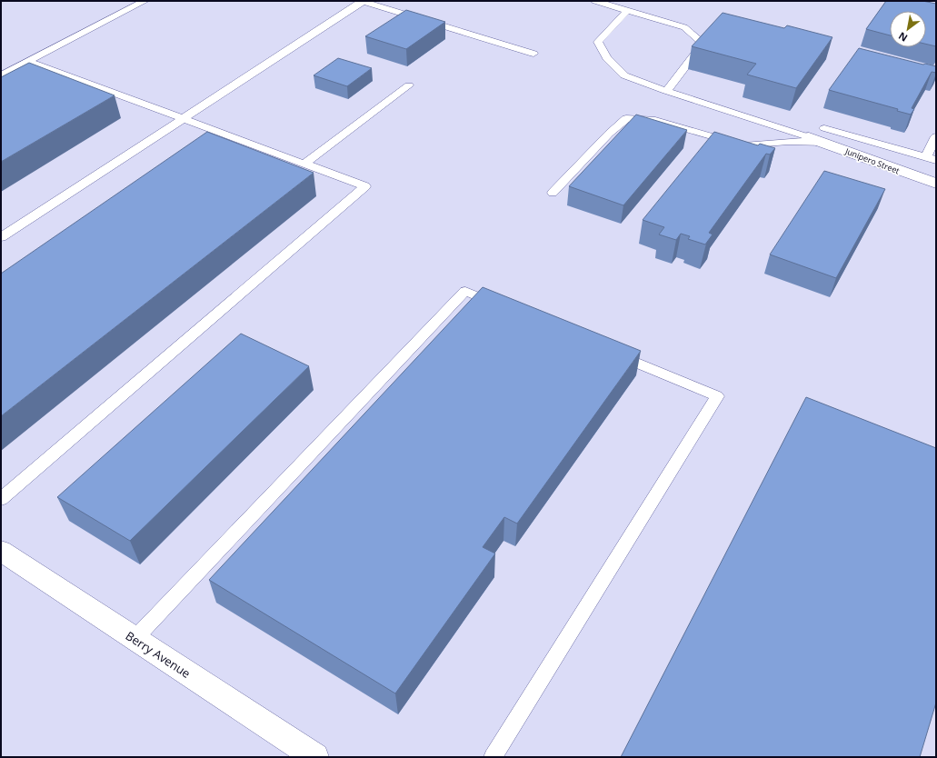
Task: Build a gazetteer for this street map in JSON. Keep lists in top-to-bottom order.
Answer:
{
  "streets": {
    "street": ["Junipero Street", "Berry Avenue"]
  },
  "north": "bottom left"
}
